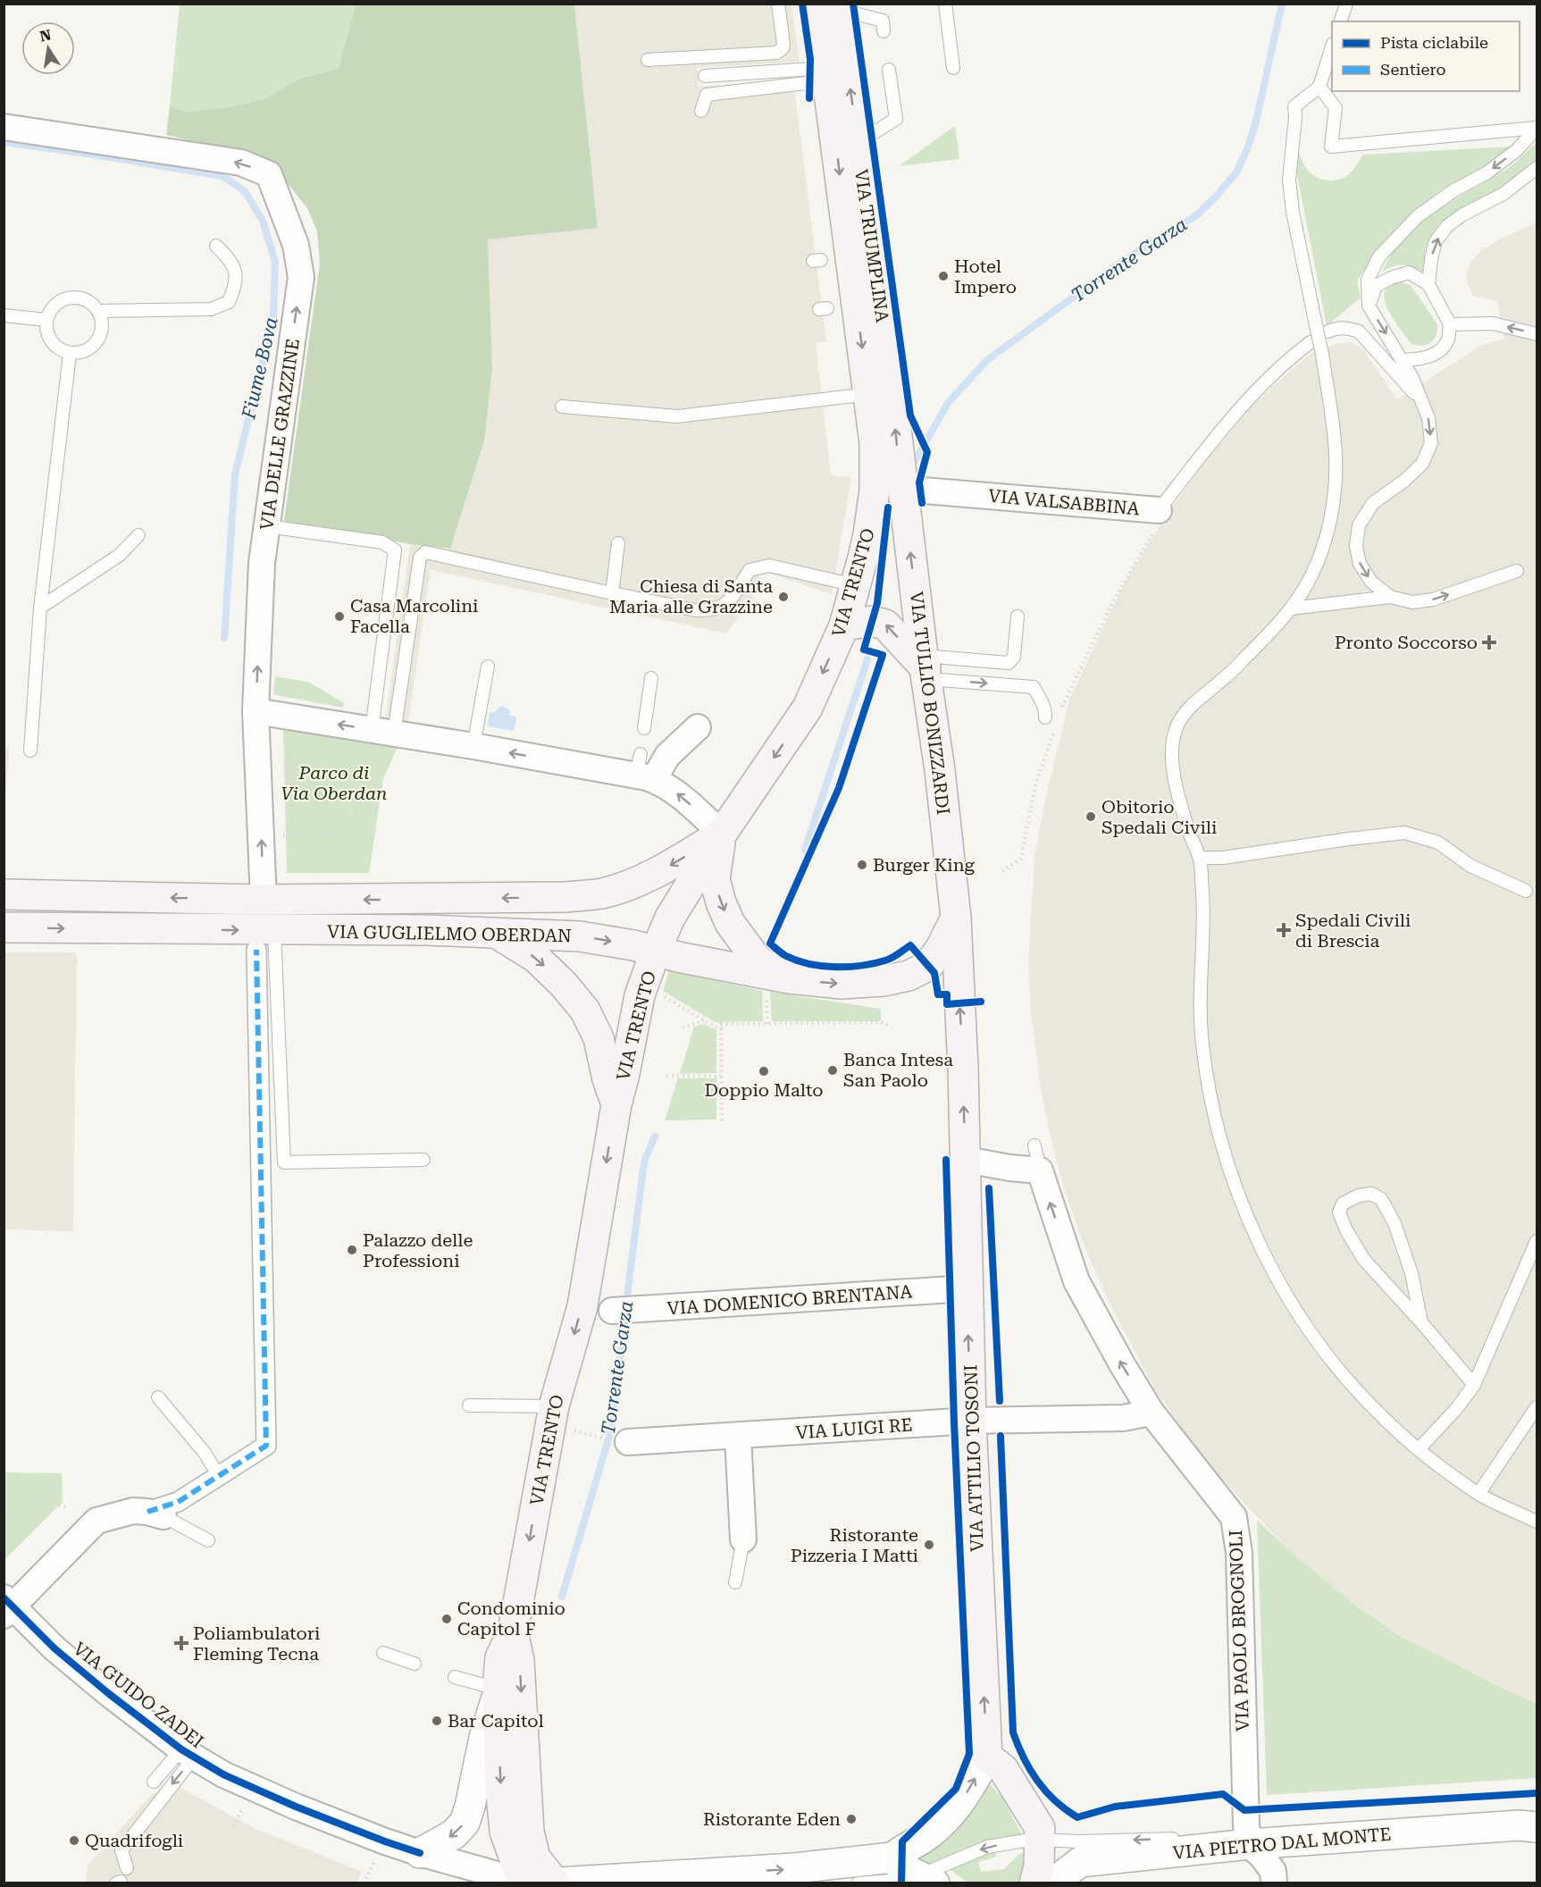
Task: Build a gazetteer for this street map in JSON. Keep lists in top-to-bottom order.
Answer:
{
  "streets": {
    "main road": [
      "VIA TRIUMPLINA",
      "VIA TRENTO",
      "VIA TULLIO BONIZZARDI",
      "VIA GUGLIELMO OBERDAN",
      "VIA ATTILIO TOSONI"
    ],
    "street": [
      "VIA DELLE GRAZZINE",
      "VIA VALSABBINA",
      "VIA DOMENICO BRENTANA",
      "VIA LUIGI RE",
      "VIA PAOLO BROGNOLI",
      "VIA GUIDO ZADEI",
      "VIA PIETRO DAL MONTE"
    ]
  },
  "crossings": [
    ["VIA TRIUMPLINA", "VIA VALSABBINA"],
    ["VIA TRIUMPLINA", "VIA TRENTO"],
    ["VIA TRIUMPLINA", "VIA TULLIO BONIZZARDI"],
    ["VIA DELLE GRAZZINE", "VIA GUGLIELMO OBERDAN"],
    ["VIA VALSABBINA", "VIA TULLIO BONIZZARDI"],
    ["VIA TRENTO", "VIA GUGLIELMO OBERDAN"],
    ["VIA TRENTO", "VIA GUIDO ZADEI"],
    ["VIA TULLIO BONIZZARDI", "VIA GUGLIELMO OBERDAN"],
    ["VIA TULLIO BONIZZARDI", "VIA ATTILIO TOSONI"],
    ["VIA DOMENICO BRENTANA", "VIA ATTILIO TOSONI"],
    ["VIA LUIGI RE", "VIA ATTILIO TOSONI"],
    ["VIA PAOLO BROGNOLI", "VIA PIETRO DAL MONTE"]
  ],
  "one_way": [
    "VIA TRENTO",
    "VIA TULLIO BONIZZARDI",
    "VIA ATTILIO TOSONI",
    "VIA PAOLO BROGNOLI"
  ],
  "water": ["Torrente Garza", "Fiume Bova"],
  "parks": ["Parco di Via Oberdan"],
  "places": {
    "other": [
      "Hotel Impero",
      "Chiesa di Santa Maria alle Grazzine",
      "Casa Marcolini Facella",
      "Obitorio Spedali Civili",
      "Burger King",
      "Banca Intesa San Paolo",
      "Doppio Malto",
      "Palazzo delle Professioni",
      "Ristorante Pizzeria I Matti",
      "Condominio Capitol F",
      "Bar Capitol",
      "Ristorante Eden",
      "Quadrifogli"
    ],
    "health": ["Pronto Soccorso", "Spedali Civili di Brescia", "Poliambulatori Fleming Tecna"]
  },
  "legend": ["Pista ciclabile", "Sentiero"],
  "north": "top"
}
